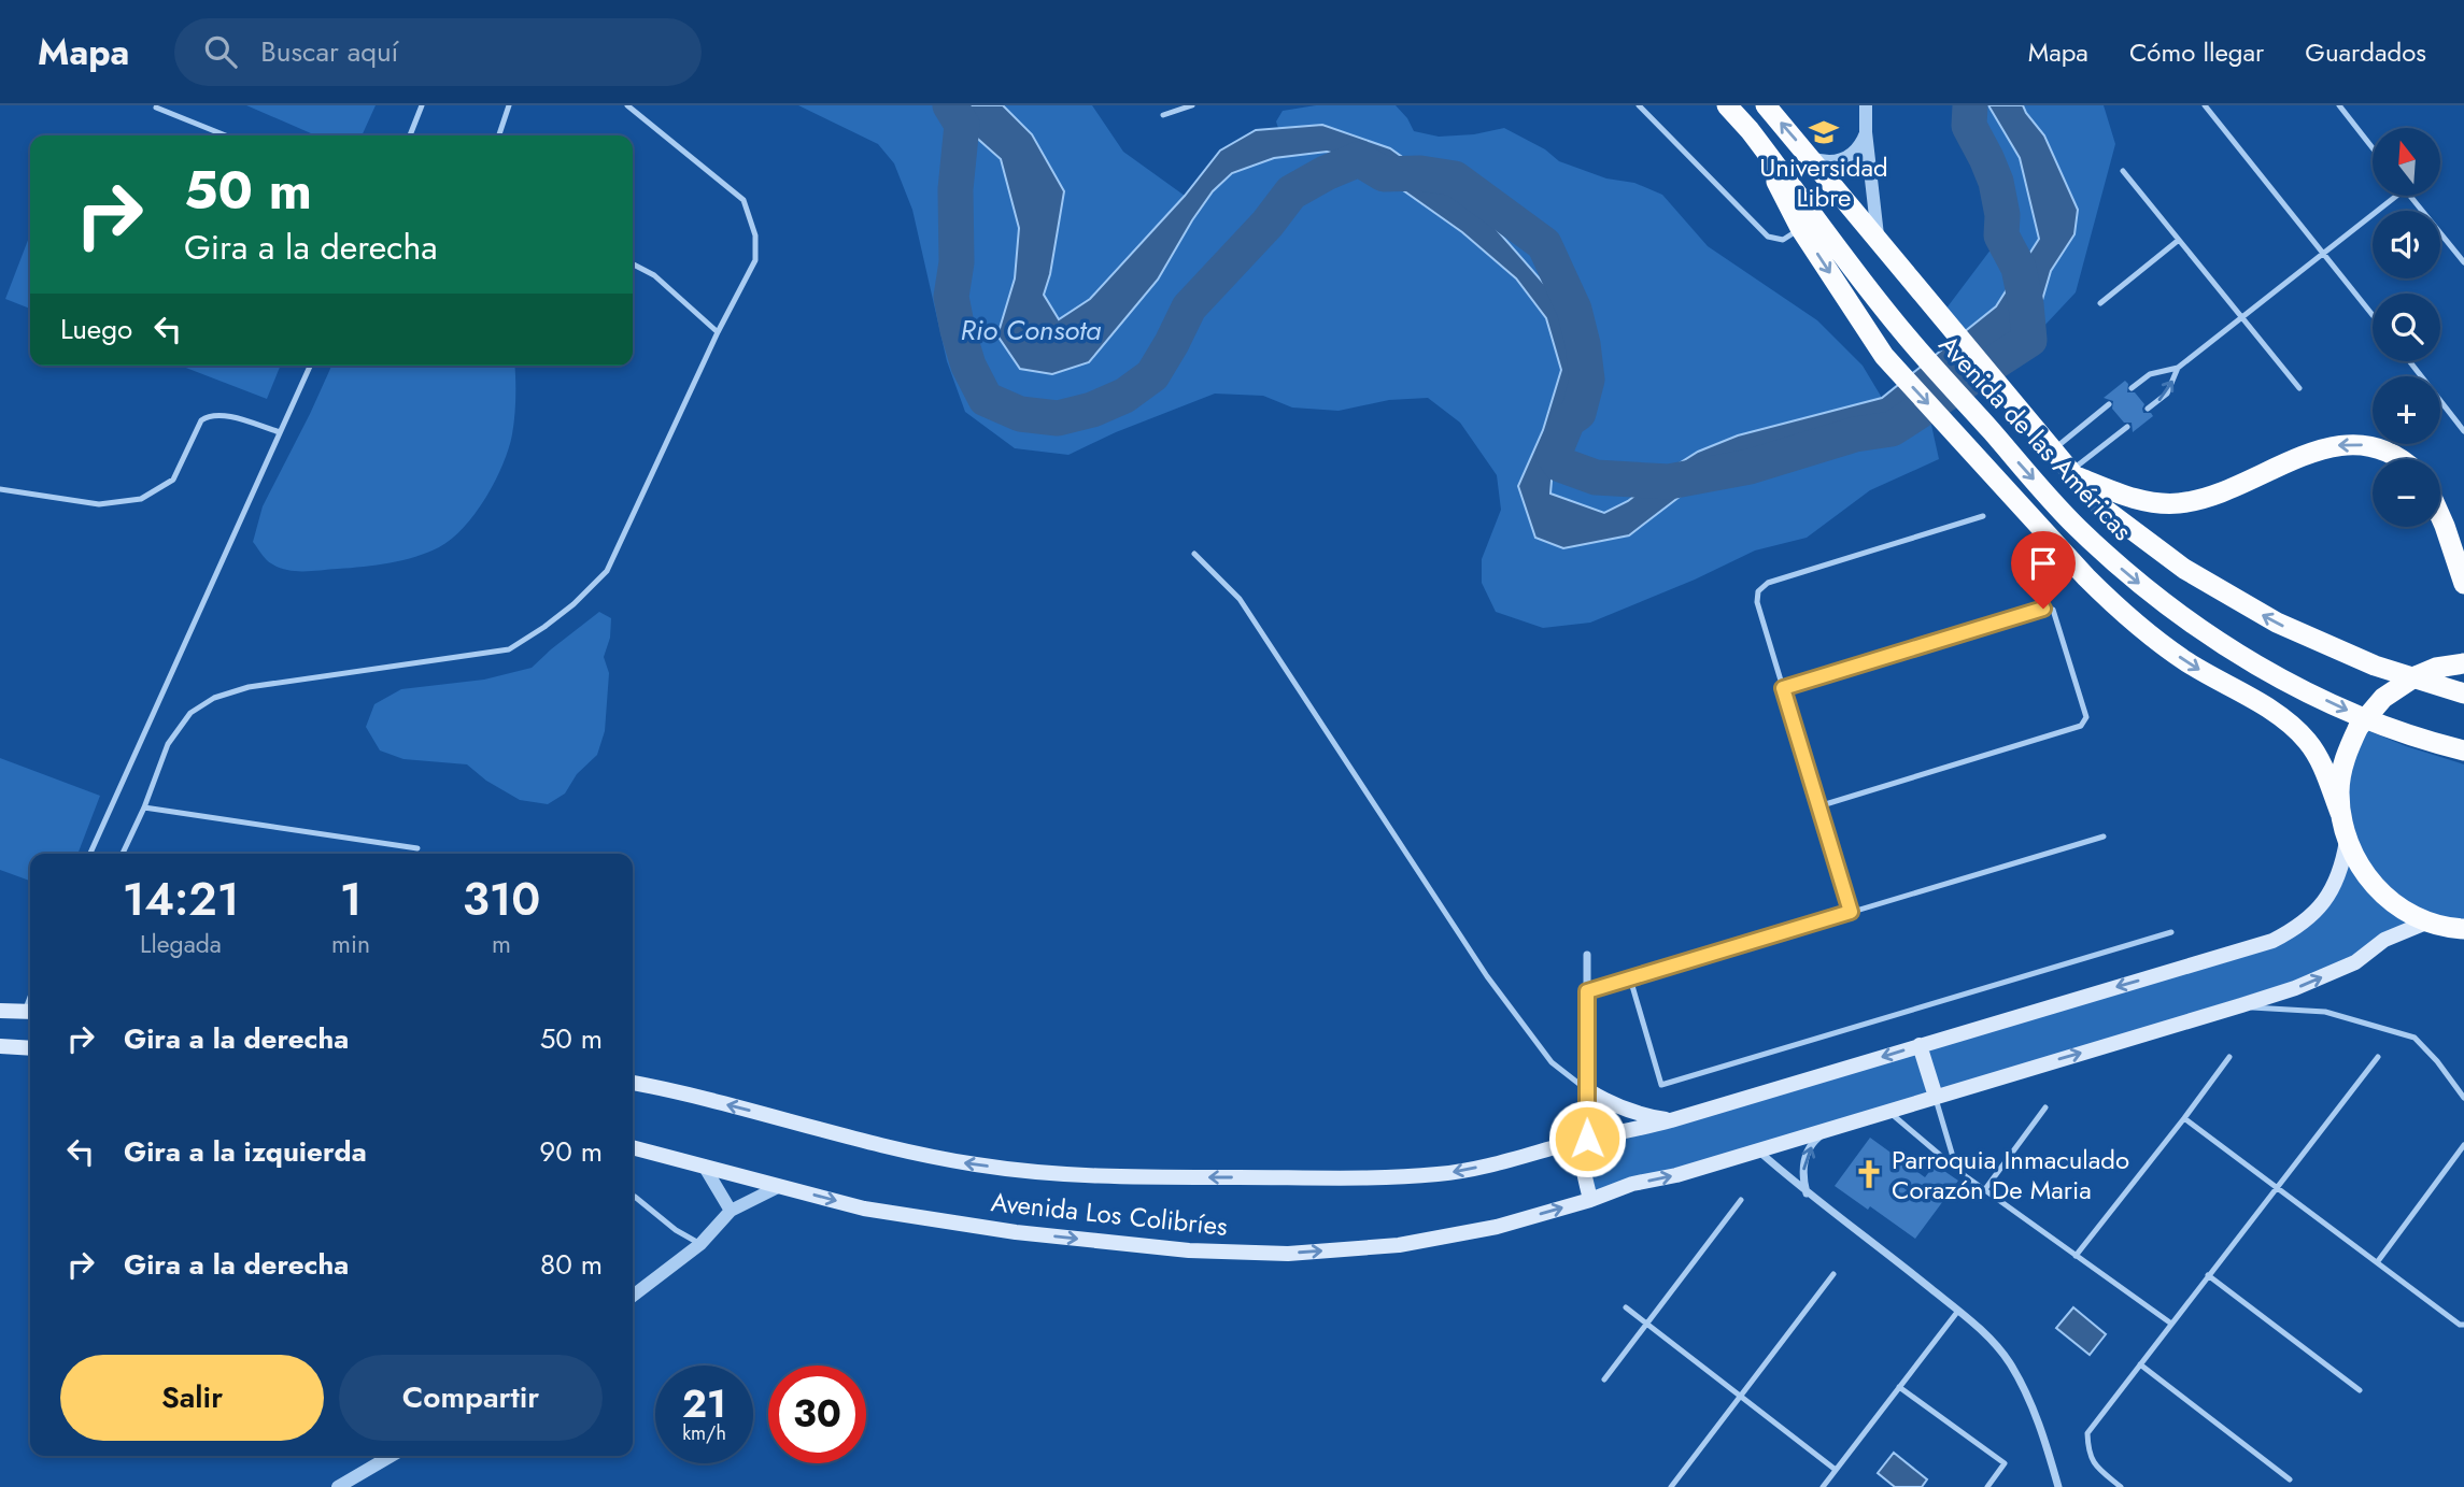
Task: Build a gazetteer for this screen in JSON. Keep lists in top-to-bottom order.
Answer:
{
  "streets": {
    "highway": ["Avenida de las Américas"],
    "main road": ["Avenida Los Colibríes"]
  },
  "water": ["Rio Consota"],
  "places": {
    "school or university": ["Universidad Libre"],
    "church": ["Parroquia Inmaculado Corazón De Maria"]
  },
  "north": "top",
  "page": {
    "header": "Mapa",
    "search": "Buscar aquí",
    "nav": ["Mapa", "Cómo llegar", "Guardados"],
    "map_buttons": ["+", "−"],
    "turn": ["50 m", "Gira a la derecha"],
    "then": "Luego",
    "eta": [
      "14:21",
      "Llegada",
      "1",
      "min",
      "310",
      "m"
    ],
    "list": [
      {
        "name": "Gira a la derecha",
        "value": "50 m"
      },
      {
        "name": "Gira a la izquierda",
        "value": "90 m"
      },
      {
        "name": "Gira a la derecha",
        "value": "80 m"
      }
    ],
    "buttons": ["Salir", "Compartir"],
    "speed": "21 km/h",
    "limit": "30"
  }
}
